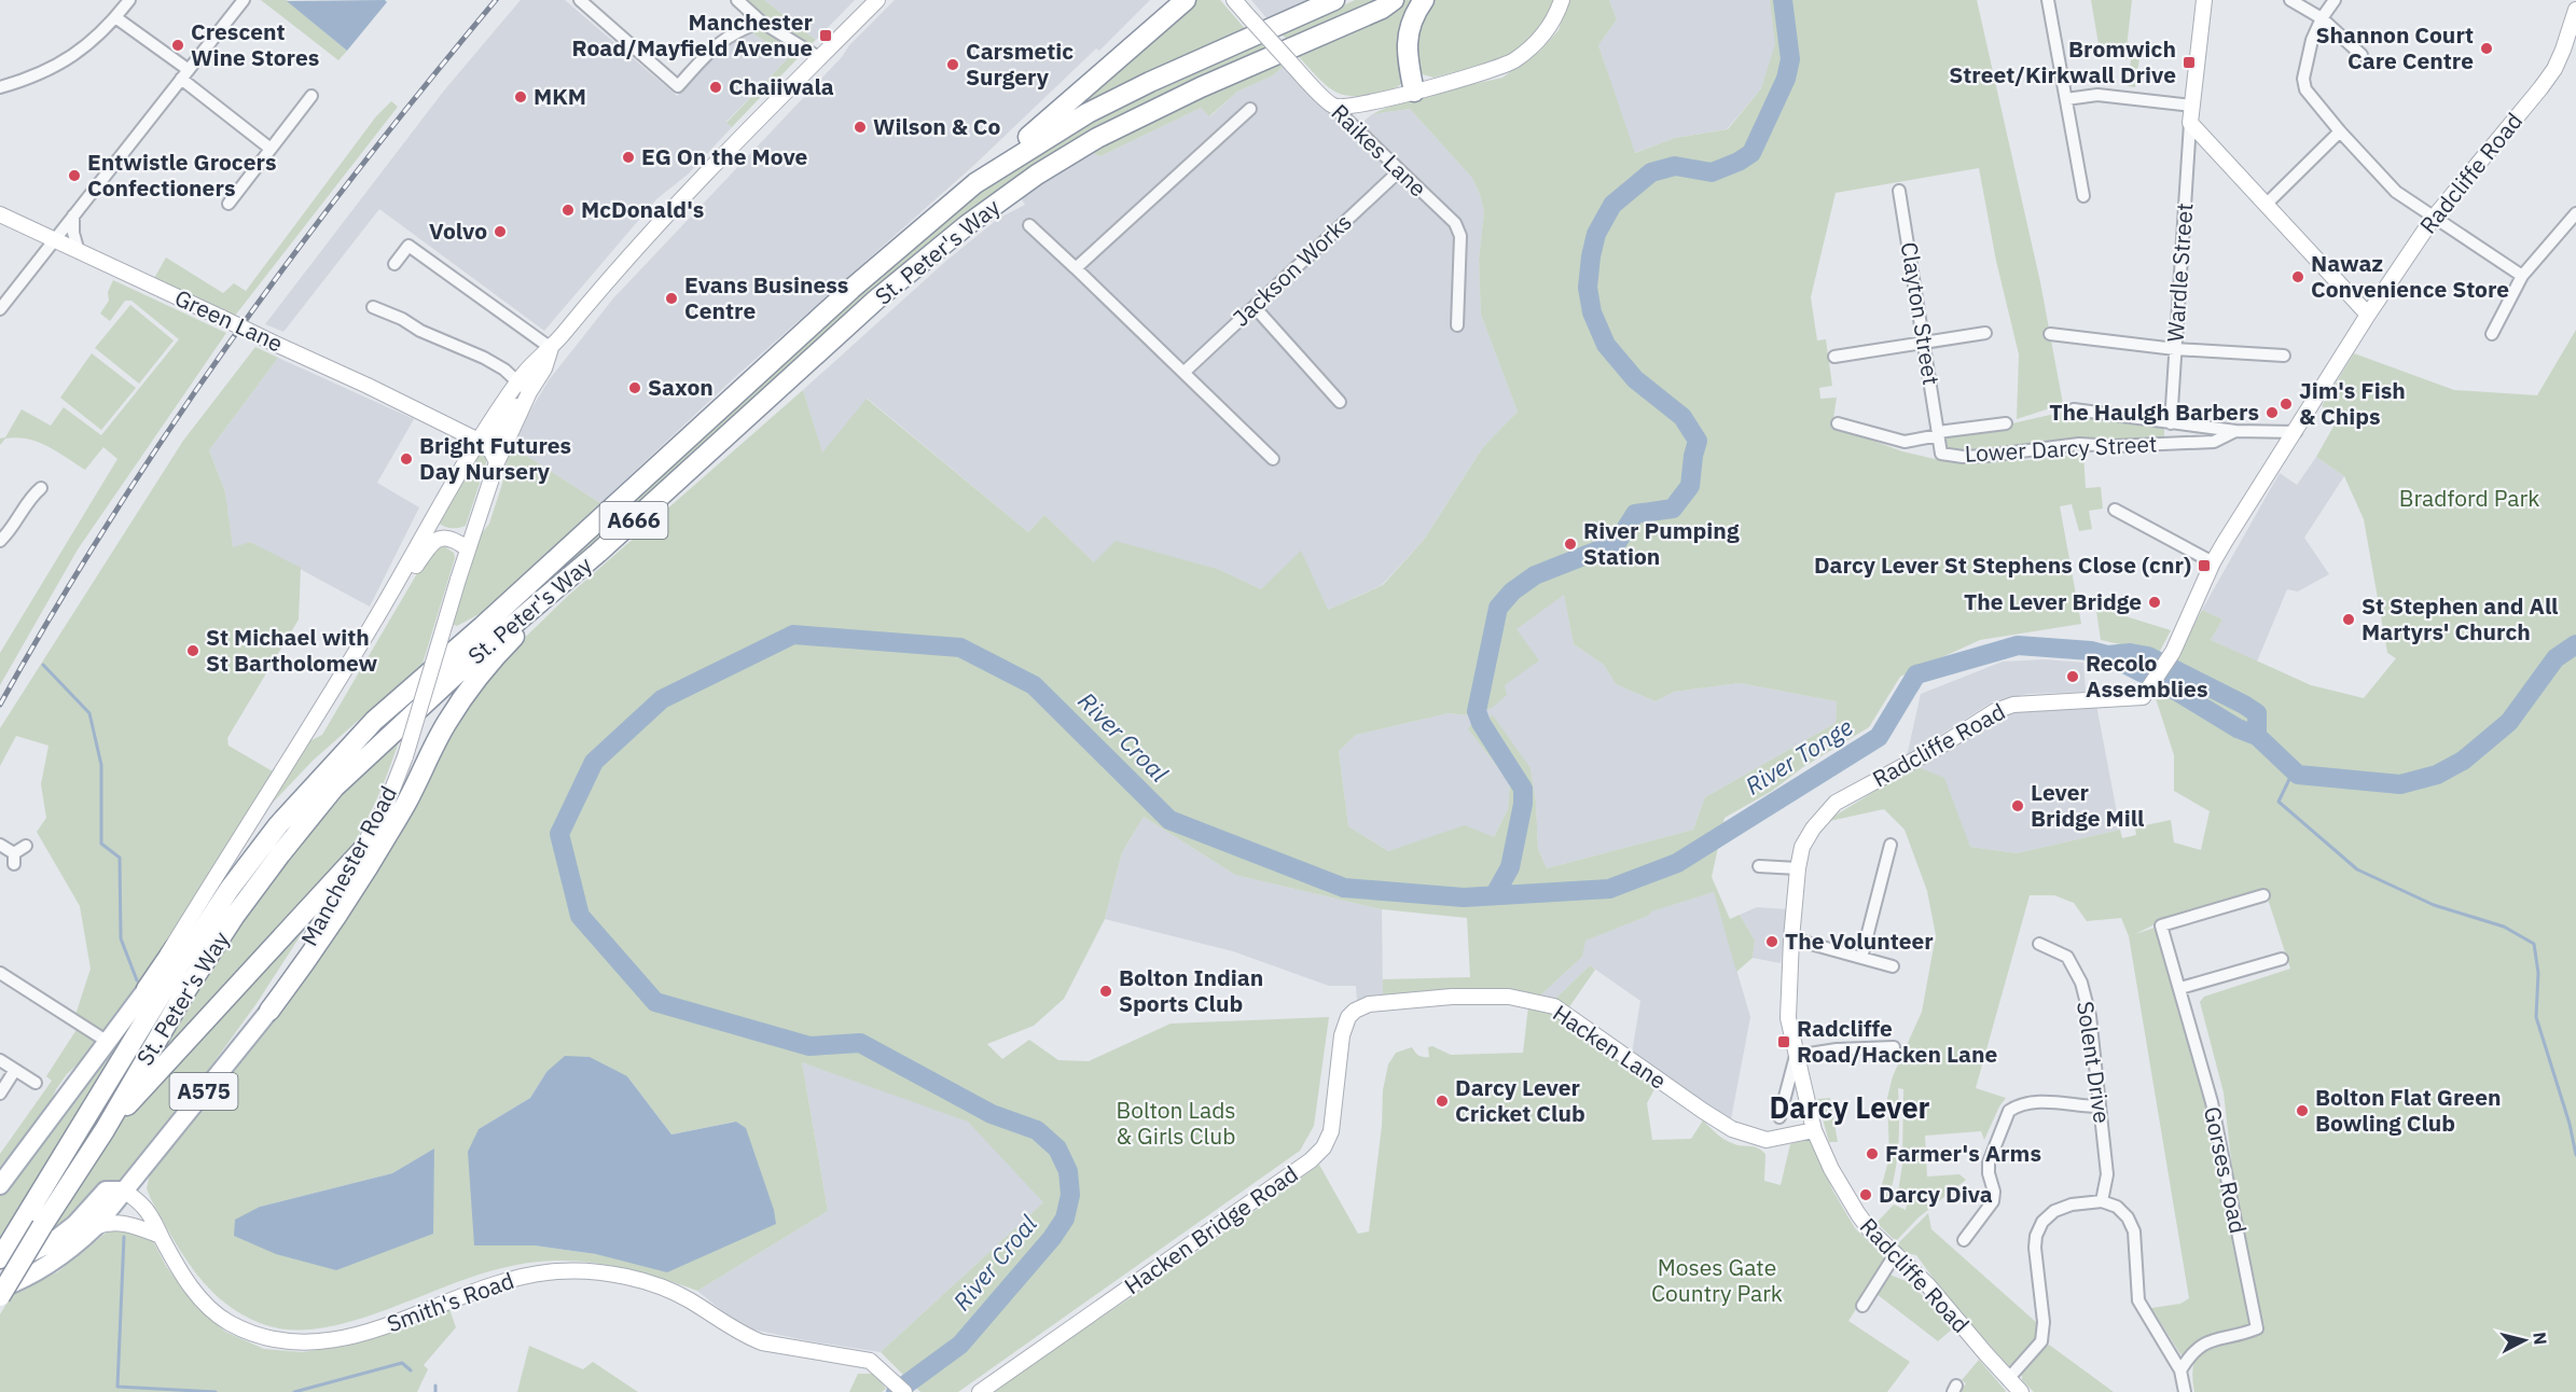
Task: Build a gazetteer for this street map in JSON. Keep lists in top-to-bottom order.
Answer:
{
  "streets": {
    "highway": ["St. Peter's Way", "A666"],
    "main road": [
      "Raikes Lane",
      "Radcliffe Road",
      "Green Lane",
      "Manchester Road",
      "Hacken Lane",
      "A575",
      "Hacken Bridge Road",
      "Smith's Road"
    ],
    "street": [
      "Jackson Works",
      "Wardle Street",
      "Clayton Street",
      "Lower Darcy Street",
      "Solent Drive",
      "Gorses Road"
    ]
  },
  "crossings": [
    ["Raikes Lane", "Jackson Works"],
    ["Radcliffe Road", "Hacken Lane"],
    ["Clayton Street", "Lower Darcy Street"],
    ["Green Lane", "Manchester Road"],
    ["Manchester Road", "Smith's Road"],
    ["Hacken Lane", "Hacken Bridge Road"]
  ],
  "districts": ["Darcy Lever"],
  "water": ["River Croal", "River Tonge"],
  "parks": ["Bradford Park", "Bolton Lads & Girls Club", "Moses Gate Country Park"],
  "places": {
    "transit": [
      "Manchester Road/Mayfield Avenue",
      "Bromwich Street/Kirkwall Drive",
      "Darcy Lever St Stephens Close (cnr)",
      "Radcliffe Road/Hacken Lane"
    ],
    "other": [
      "Crescent Wine Stores",
      "Shannon Court Care Centre",
      "Carsmetic Surgery",
      "Chaiiwala",
      "MKM",
      "Wilson & Co",
      "EG On the Move",
      "Entwistle Grocers Confectioners",
      "McDonald's",
      "Volvo",
      "Nawaz Convenience Store",
      "Evans Business Centre",
      "Saxon",
      "Jim's Fish & Chips",
      "The Haulgh Barbers",
      "Bright Futures Day Nursery",
      "River Pumping Station",
      "The Lever Bridge",
      "St Stephen and All Martyrs' Church",
      "St Michael with St Bartholomew",
      "Recolo Assemblies",
      "Lever Bridge Mill",
      "The Volunteer",
      "Bolton Indian Sports Club",
      "Darcy Lever Cricket Club",
      "Bolton Flat Green Bowling Club",
      "Farmer's Arms",
      "Darcy Diva"
    ]
  },
  "north": "right"
}
